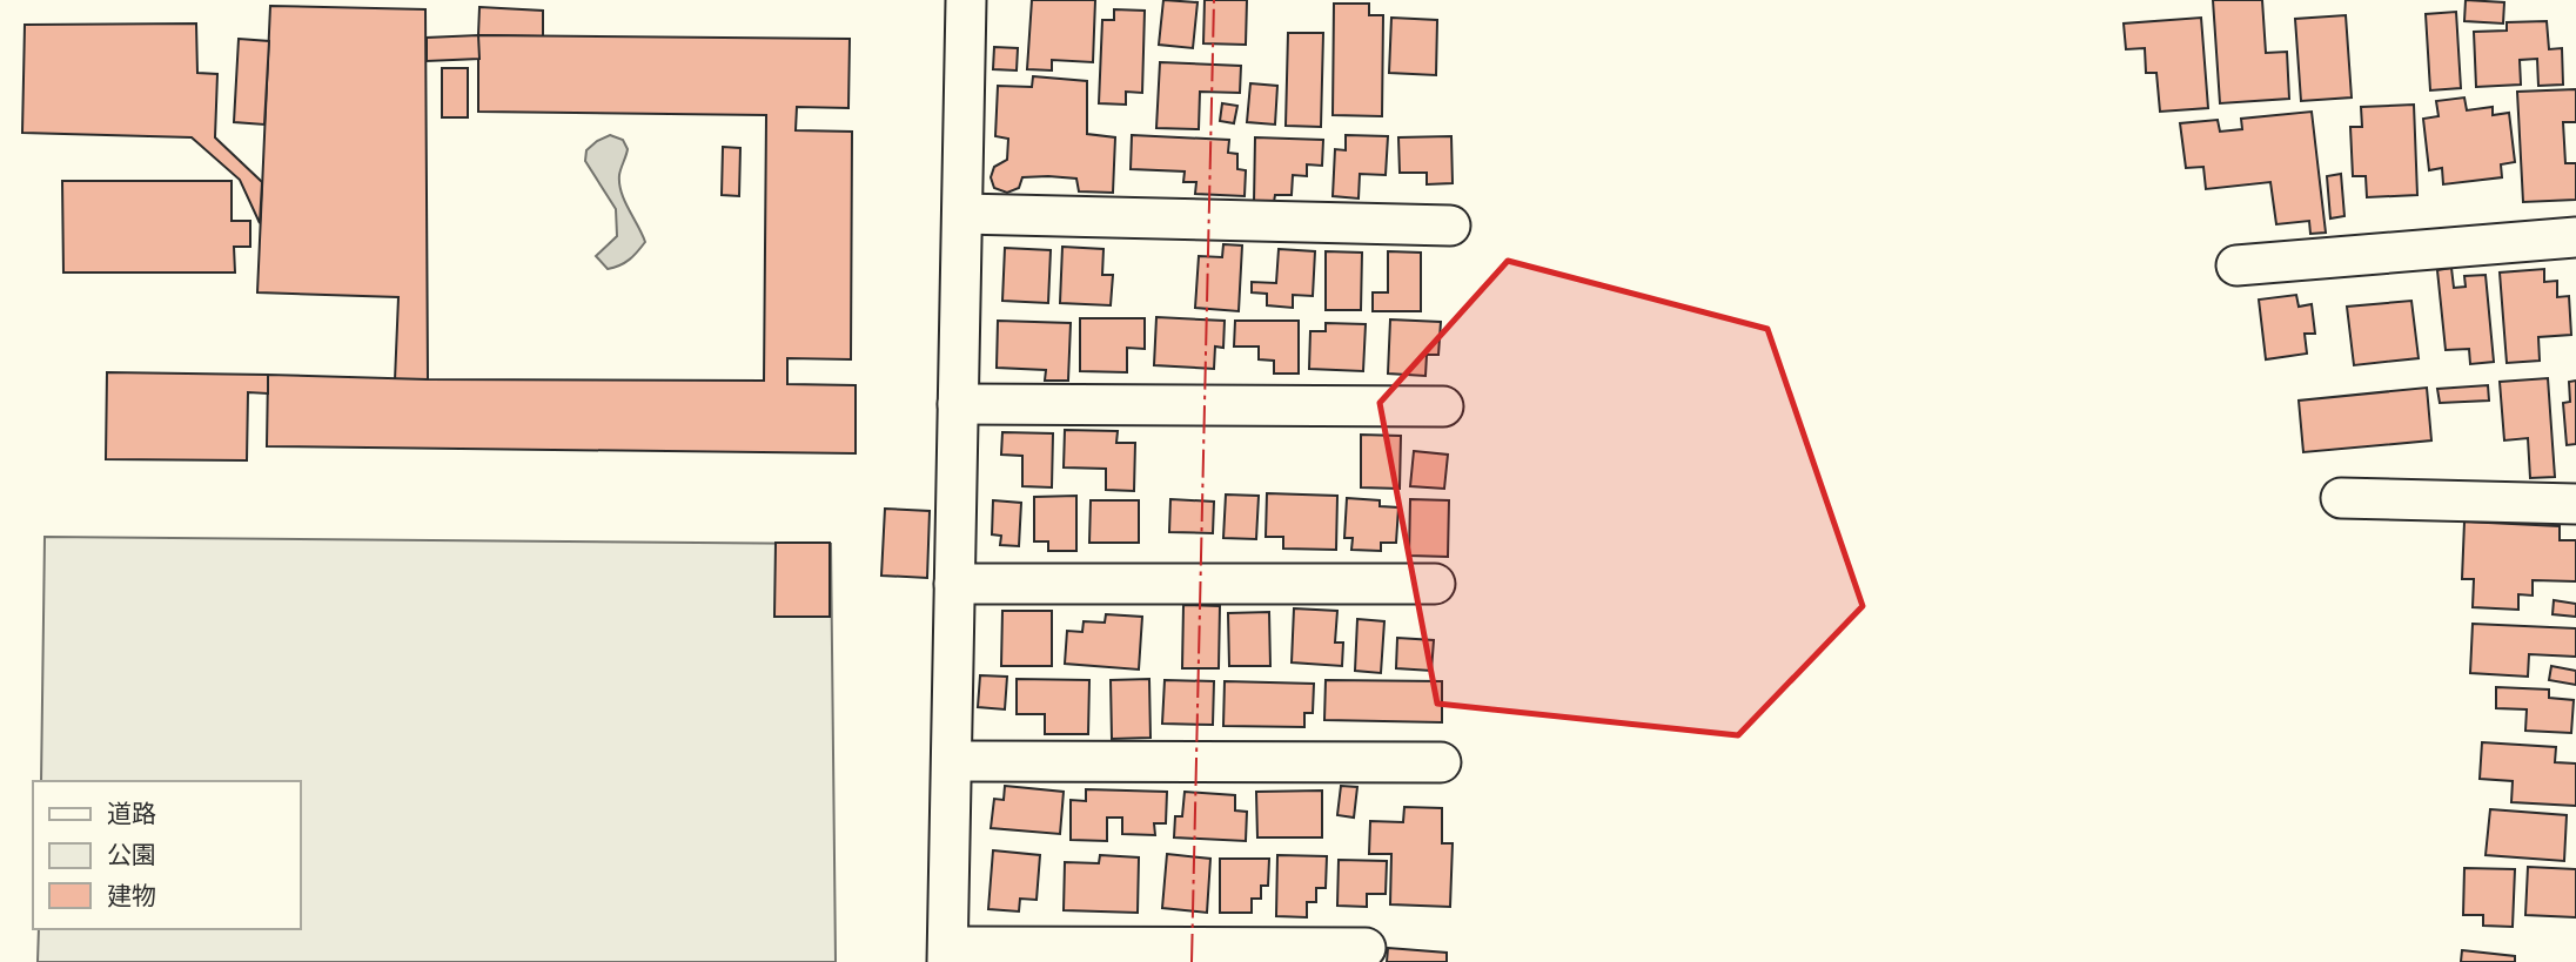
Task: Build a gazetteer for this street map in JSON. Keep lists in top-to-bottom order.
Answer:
{
  "legend": ["道路", "公園", "建物"]
}
